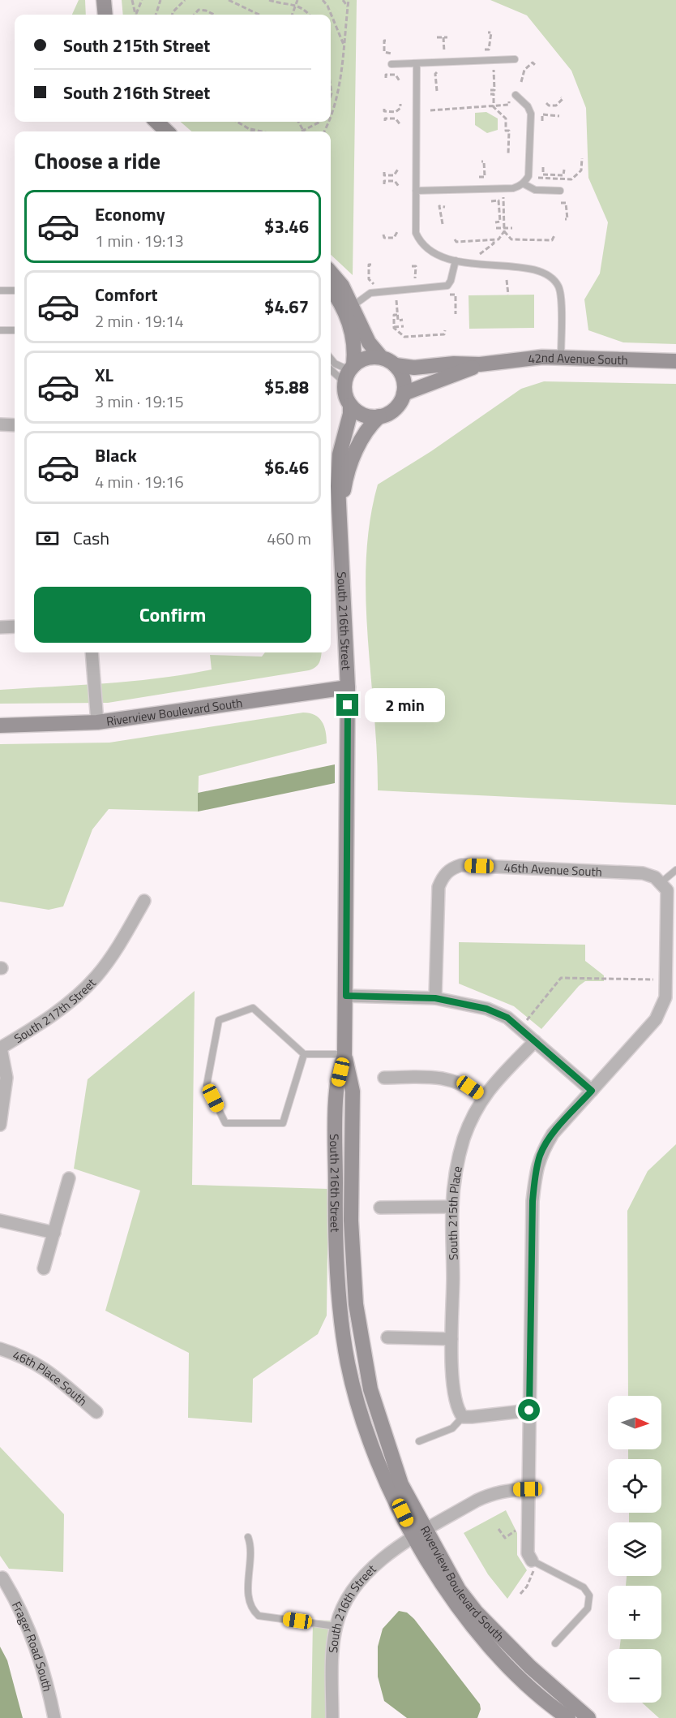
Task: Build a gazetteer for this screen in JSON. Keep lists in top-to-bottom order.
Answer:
{
  "streets": {
    "street": [
      "42nd Avenue South",
      "South 216th Street",
      "Riverview Boulevard South",
      "46th Avenue South",
      "South 217th Street",
      "South 215th Place",
      "46th Place South",
      "Frager Road South"
    ]
  },
  "crossings": [
    ["42nd Avenue South", "South 216th Street"],
    ["South 216th Street", "Riverview Boulevard South"]
  ],
  "north": "right",
  "page": {
    "banner": ["South 215th Street", "South 216th Street"],
    "heading": "Choose a ride",
    "list": [
      {
        "name": "Economy",
        "note": "1 min · 19:13",
        "value": "$3.46"
      },
      {
        "name": "Comfort",
        "note": "2 min · 19:14",
        "value": "$4.67"
      },
      {
        "name": "XL",
        "note": "3 min · 19:15",
        "value": "$5.88"
      },
      {
        "name": "Black",
        "note": "4 min · 19:16",
        "value": "$6.46"
      }
    ],
    "pay": ["Cash", "460 m"],
    "buttons": "Confirm",
    "bubble": "2 min",
    "map_buttons": ["+", "−"]
  }
}
